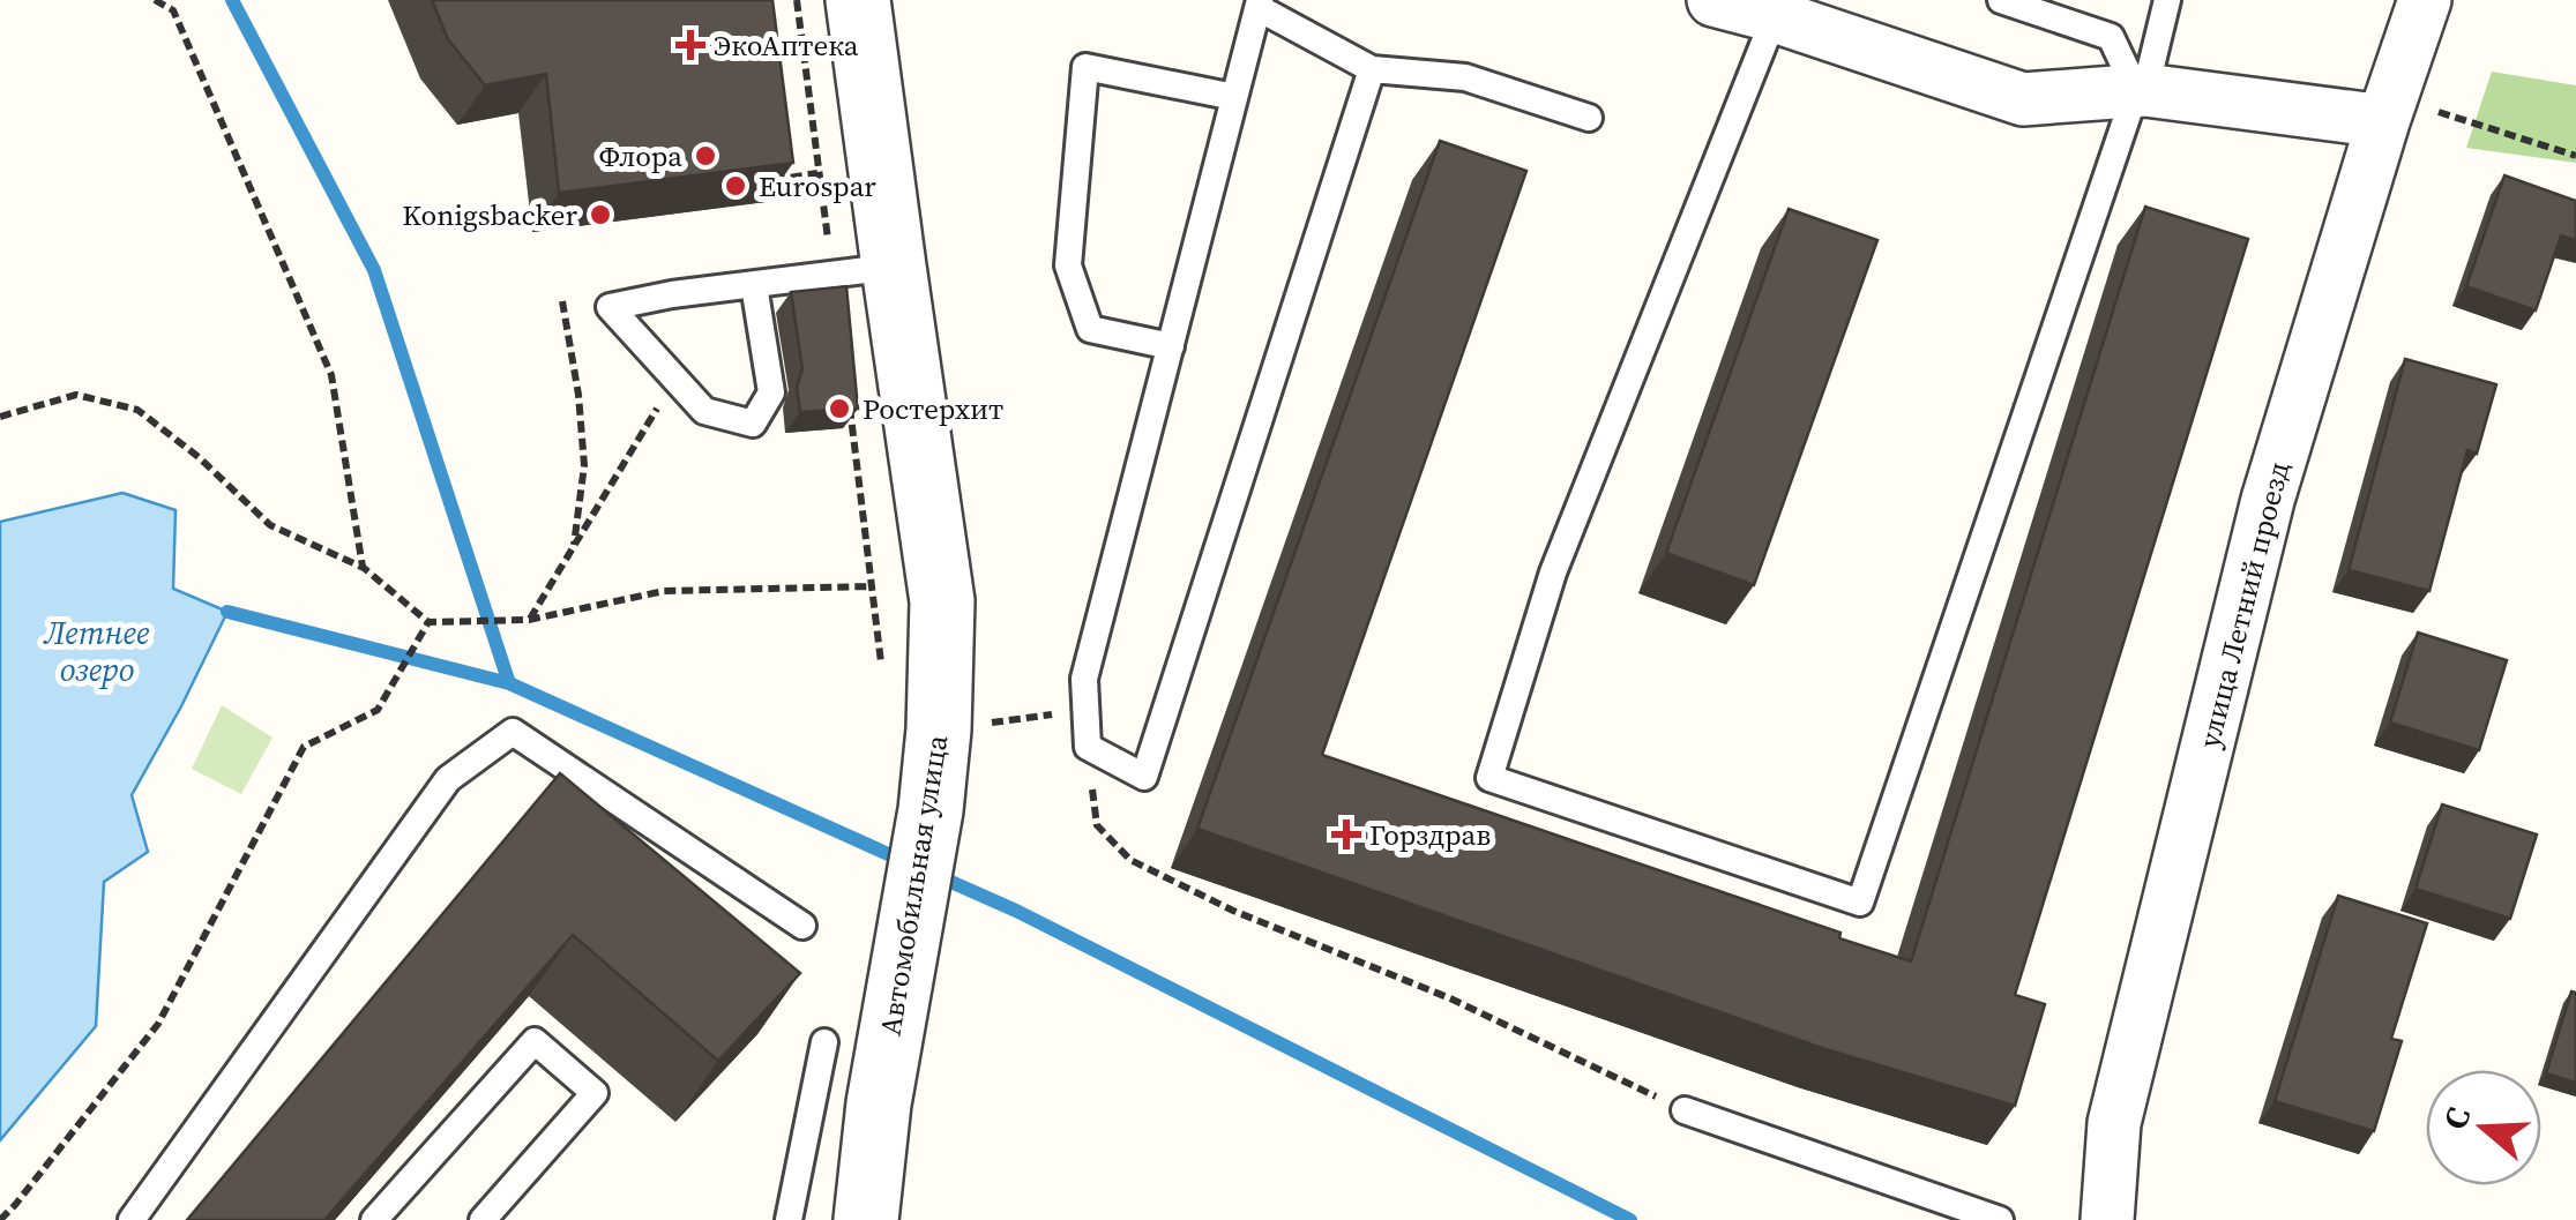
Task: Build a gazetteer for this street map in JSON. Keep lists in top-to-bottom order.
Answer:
{
  "streets": {
    "street": ["улица Летний проезд", "Автомобильная улица"]
  },
  "water": ["Летнее озеро"],
  "places": {
    "health": ["ЭкоАптека", "Горздрав"],
    "other": [
      "Флора",
      "Eurospar",
      "Konigsbacker",
      "Ростерхит"
    ]
  },
  "north": "left"
}
